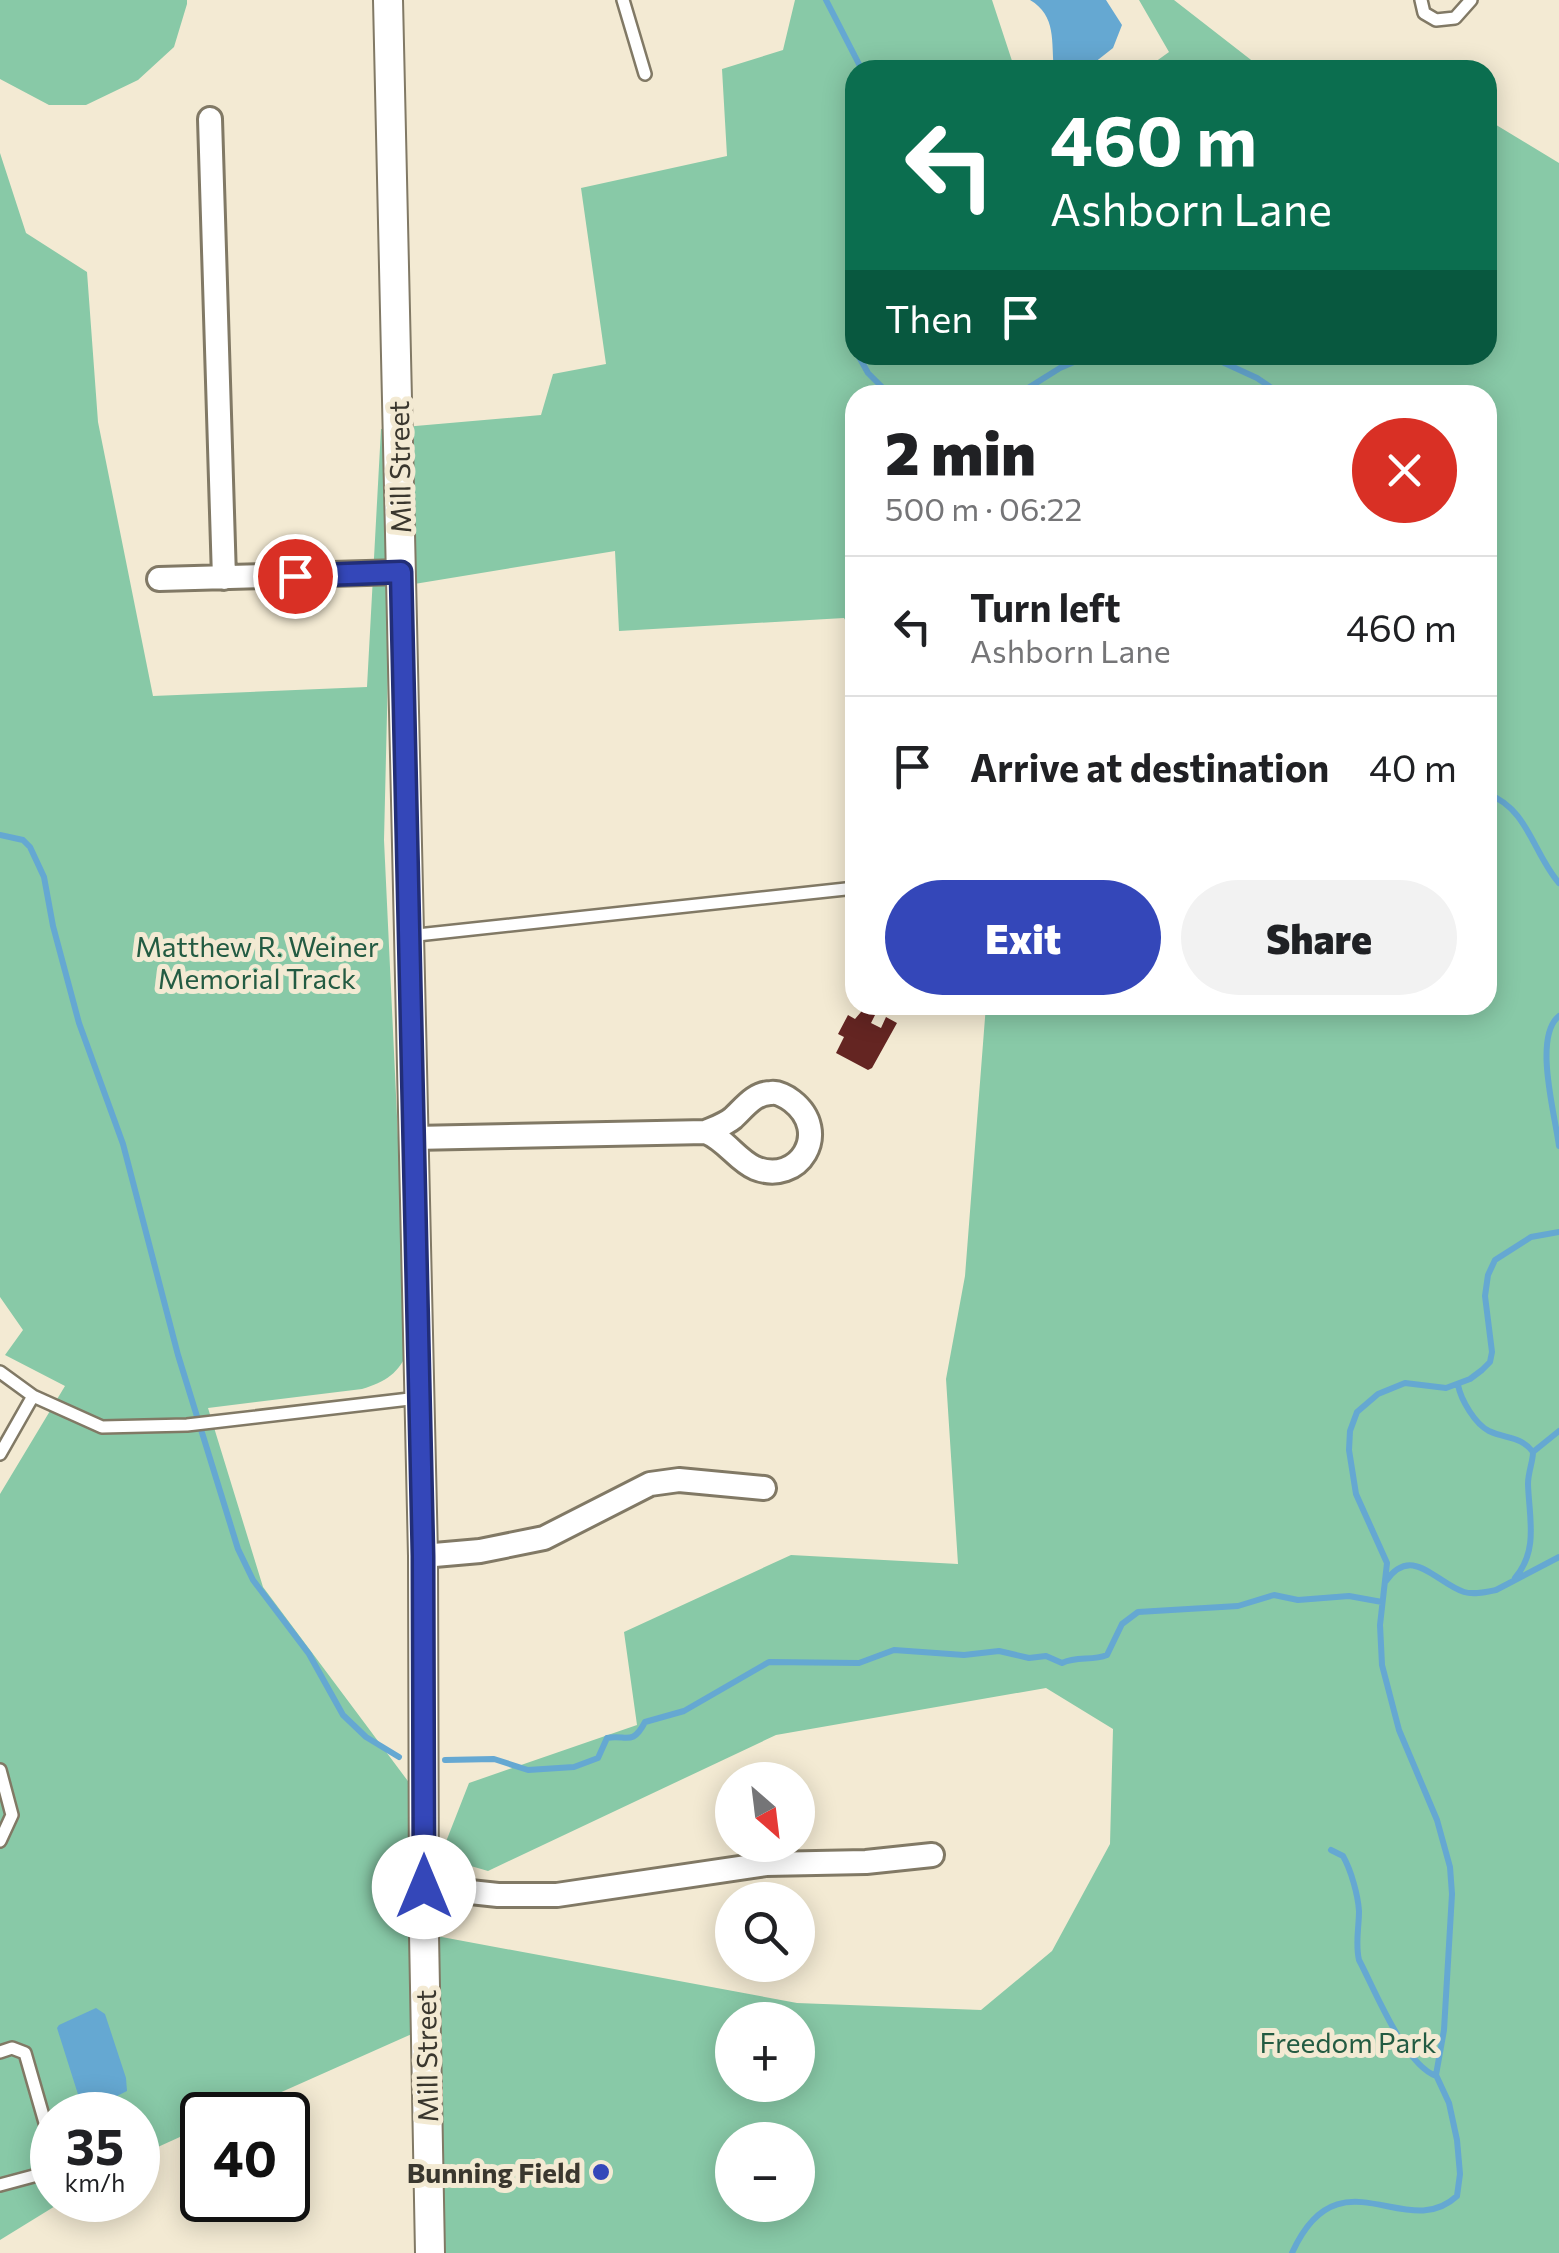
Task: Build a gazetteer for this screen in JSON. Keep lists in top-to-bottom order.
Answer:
{
  "streets": {
    "street": ["Mill Street"]
  },
  "parks": ["Matthew R. Weiner Memorial Track", "Freedom Park"],
  "places": ["Bunning Field"],
  "north": "bottom right",
  "page": {
    "turn": ["460 m", "Ashborn Lane"],
    "then": "Then",
    "heading": ["2 min", "500 m · 06:22"],
    "list": [
      {
        "name": "Turn left",
        "note": "Ashborn Lane",
        "value": "460 m"
      },
      {
        "name": "Arrive at destination",
        "value": "40 m"
      }
    ],
    "buttons": ["Exit", "Share"],
    "map_buttons": ["+", "−"],
    "speed": "35 km/h",
    "limit": "40"
  }
}
